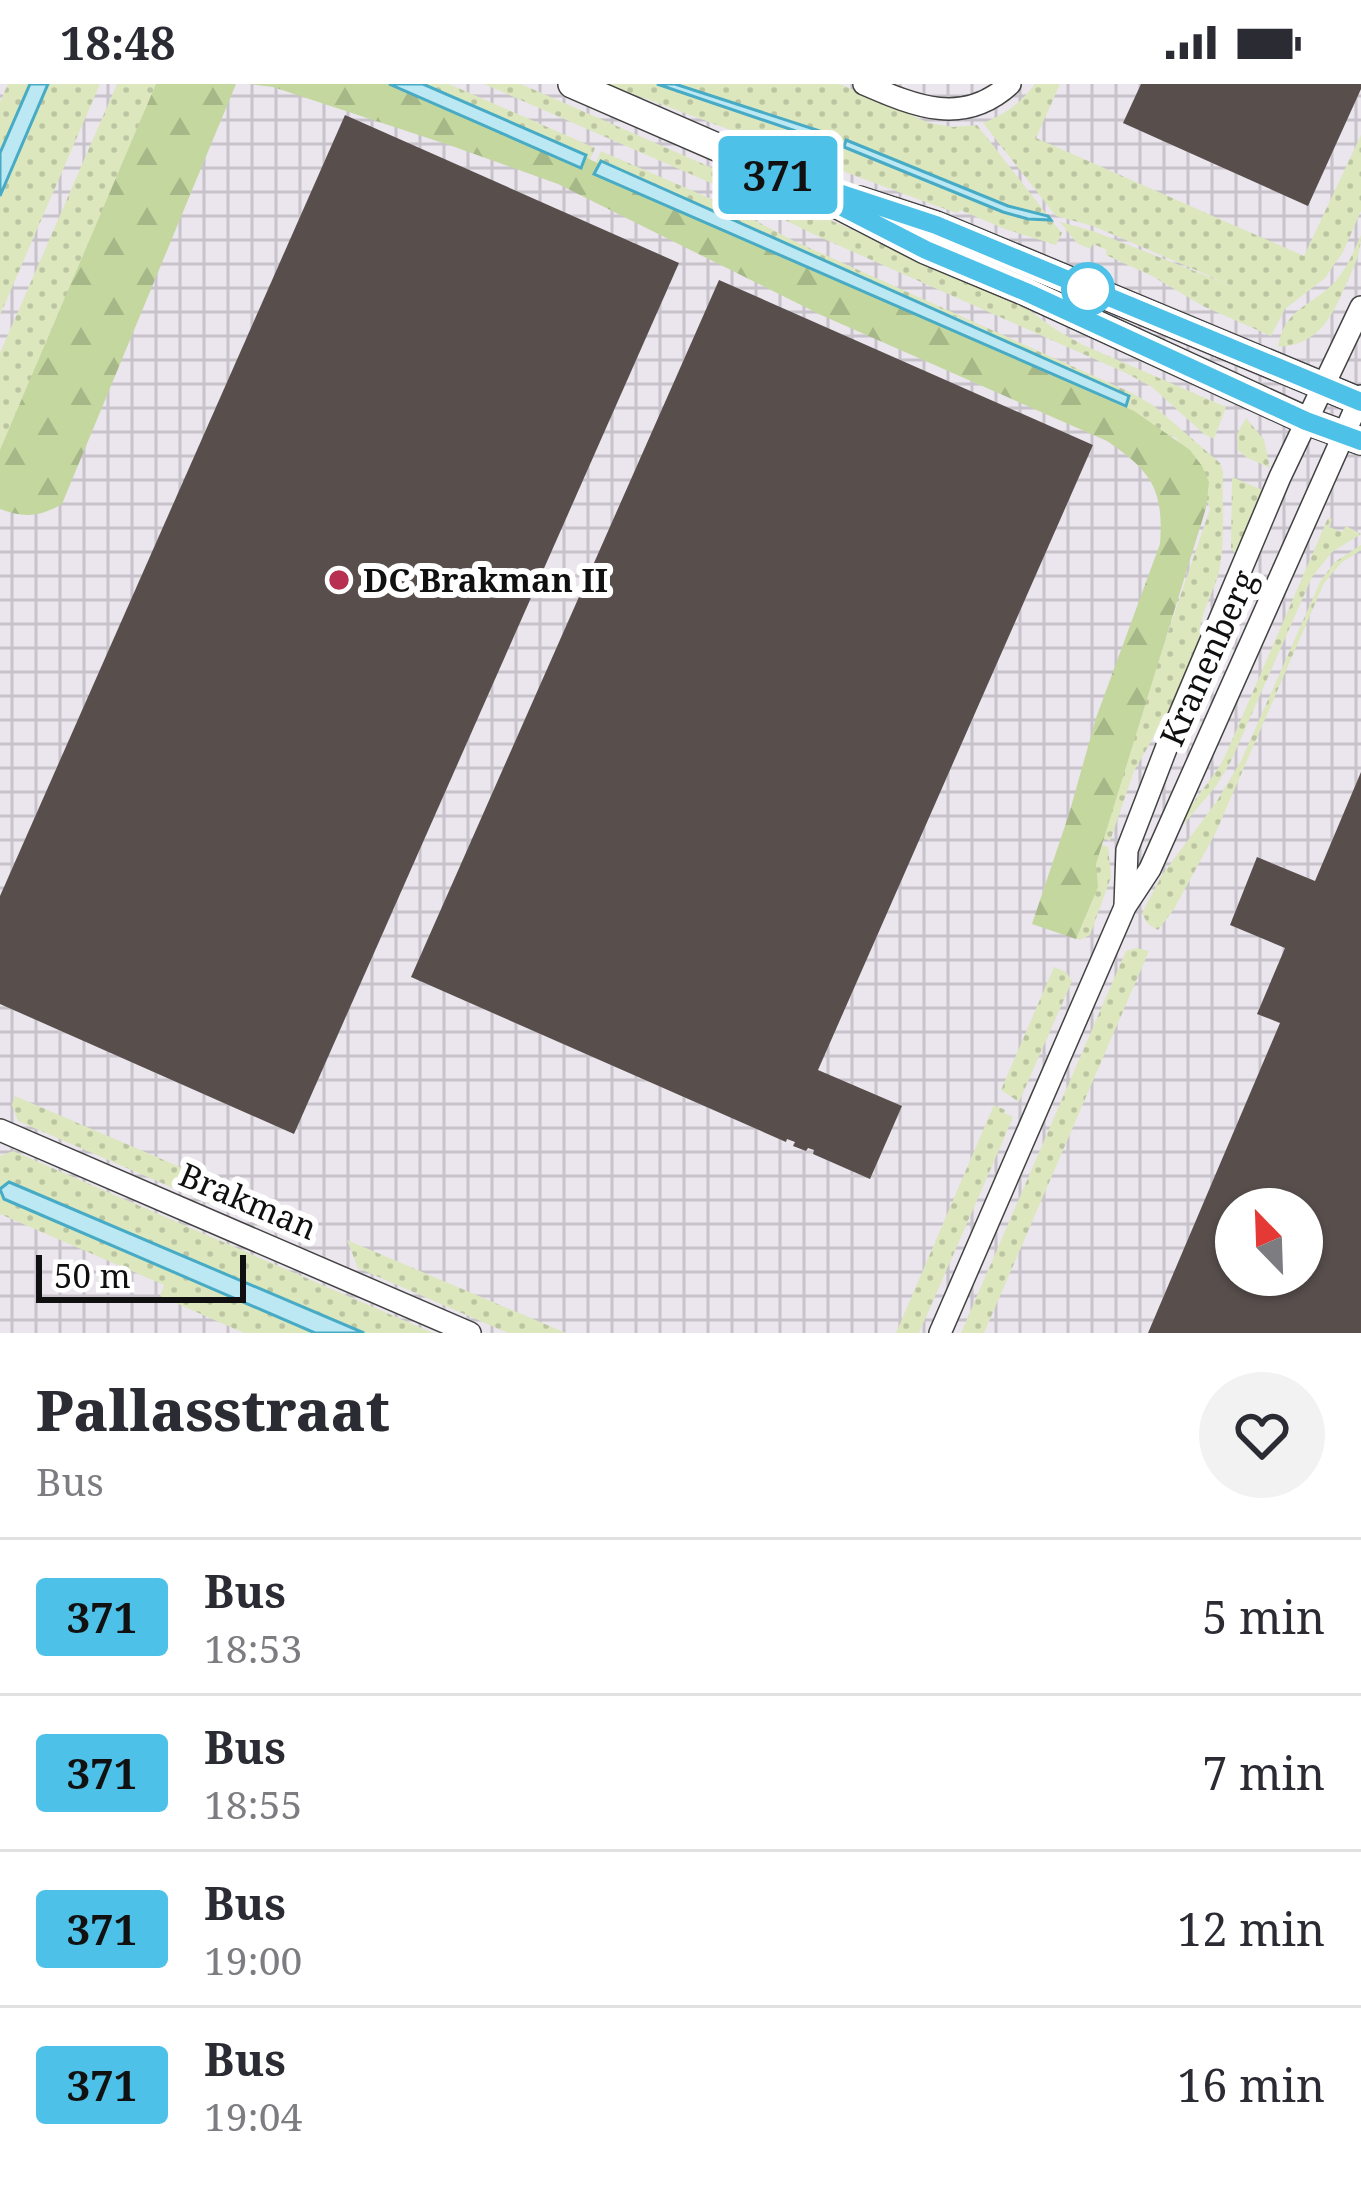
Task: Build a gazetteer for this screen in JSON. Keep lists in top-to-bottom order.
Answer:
{
  "streets": {
    "street": ["Kranenberg", "Brakman"]
  },
  "places": ["DC Brakman II"],
  "lines": ["bus line 371"],
  "scale_bar": "50 m",
  "north": "top left",
  "page": {
    "status": "18:48",
    "on_map": "371",
    "scale": "50 m",
    "heading": ["Pallasstraat", "Bus"],
    "list": [
      {
        "mark": "371",
        "name": "Bus",
        "note": "18:53",
        "value": "5 min"
      },
      {
        "mark": "371",
        "name": "Bus",
        "note": "18:55",
        "value": "7 min"
      },
      {
        "mark": "371",
        "name": "Bus",
        "note": "19:00",
        "value": "12 min"
      },
      {
        "mark": "371",
        "name": "Bus",
        "note": "19:04",
        "value": "16 min"
      }
    ]
  }
}
